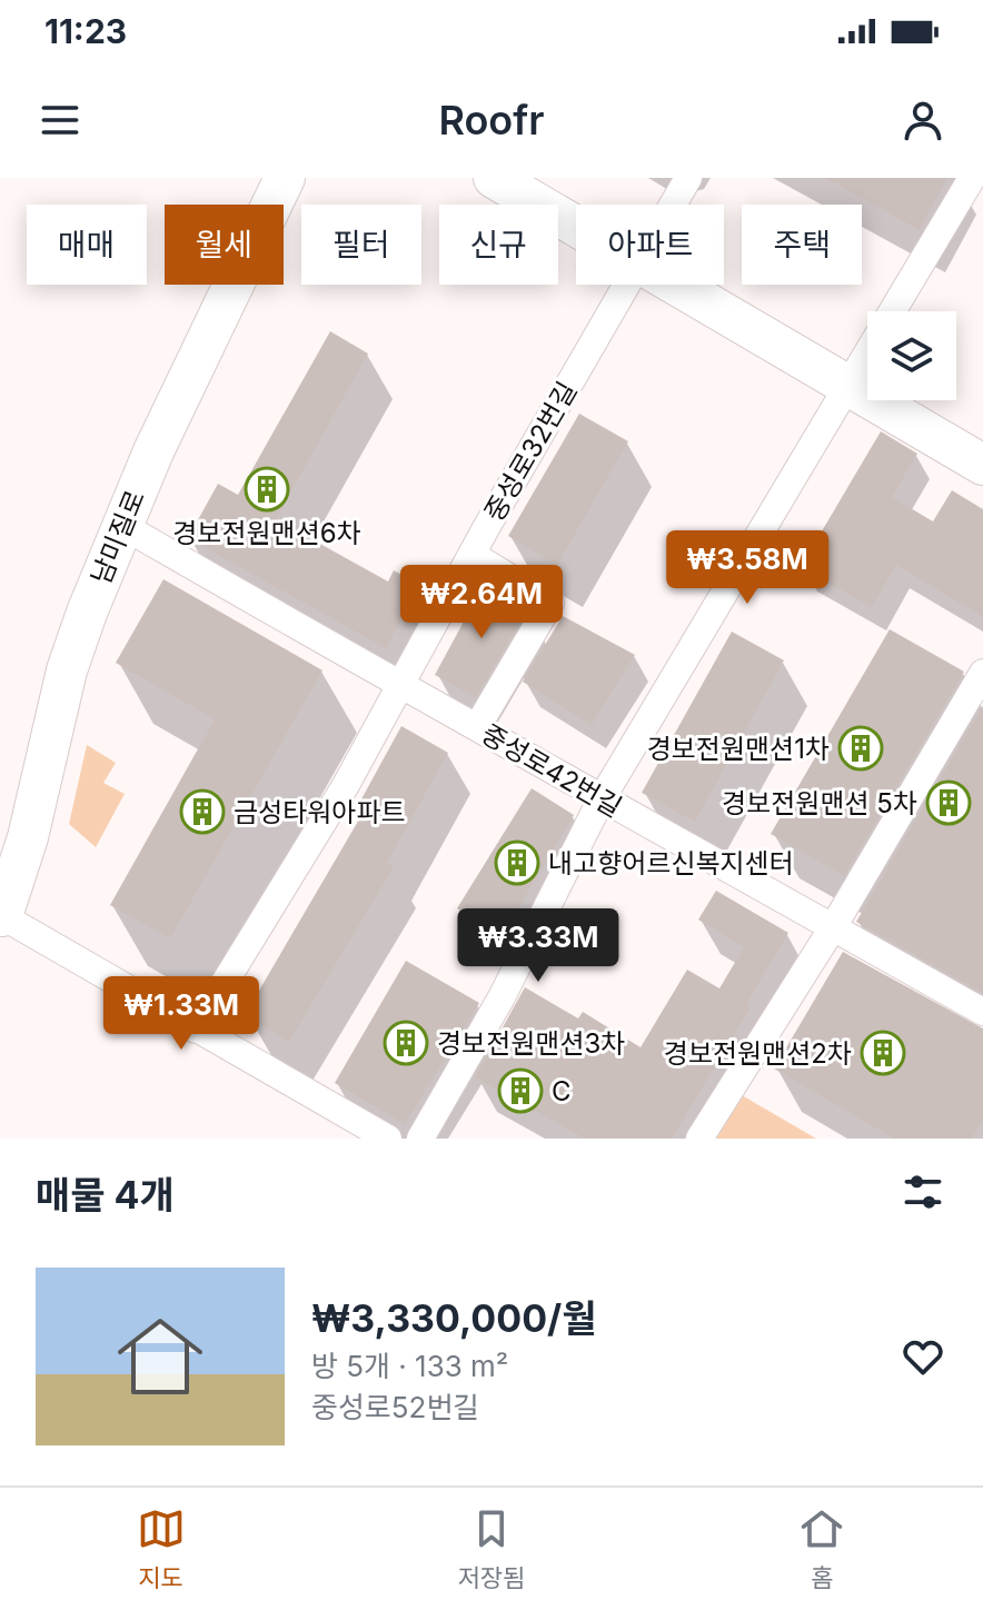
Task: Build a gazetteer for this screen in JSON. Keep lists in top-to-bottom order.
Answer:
{
  "streets": {
    "street": ["중성로32번길", "남미질로", "중성로42번길"]
  },
  "crossings": [
    ["중성로32번길", "중성로42번길"],
    ["남미질로", "중성로42번길"]
  ],
  "places": {
    "building": [
      "경보전원맨션6차",
      "경보전원맨션1차",
      "경보전원맨션 5차",
      "금성타워아파트",
      "내고향어르신복지센터",
      "경보전원맨션3차",
      "경보전원맨션2차",
      "C"
    ]
  },
  "page": {
    "status": "11:23",
    "header": "Roofr",
    "chip": [
      "매매",
      "월세",
      "필터",
      "신규",
      "아파트",
      "주택"
    ],
    "price": [
      "₩3.58M",
      "₩2.64M",
      "₩3.33M",
      "₩1.33M"
    ],
    "heading": "매물 4개",
    "list": [
      {
        "name": "₩3,330,000/월",
        "note": "방 5개 · 133 m² · 중성로52번길"
      }
    ],
    "tabs": ["지도", "저장됨", "홈"]
  }
}
